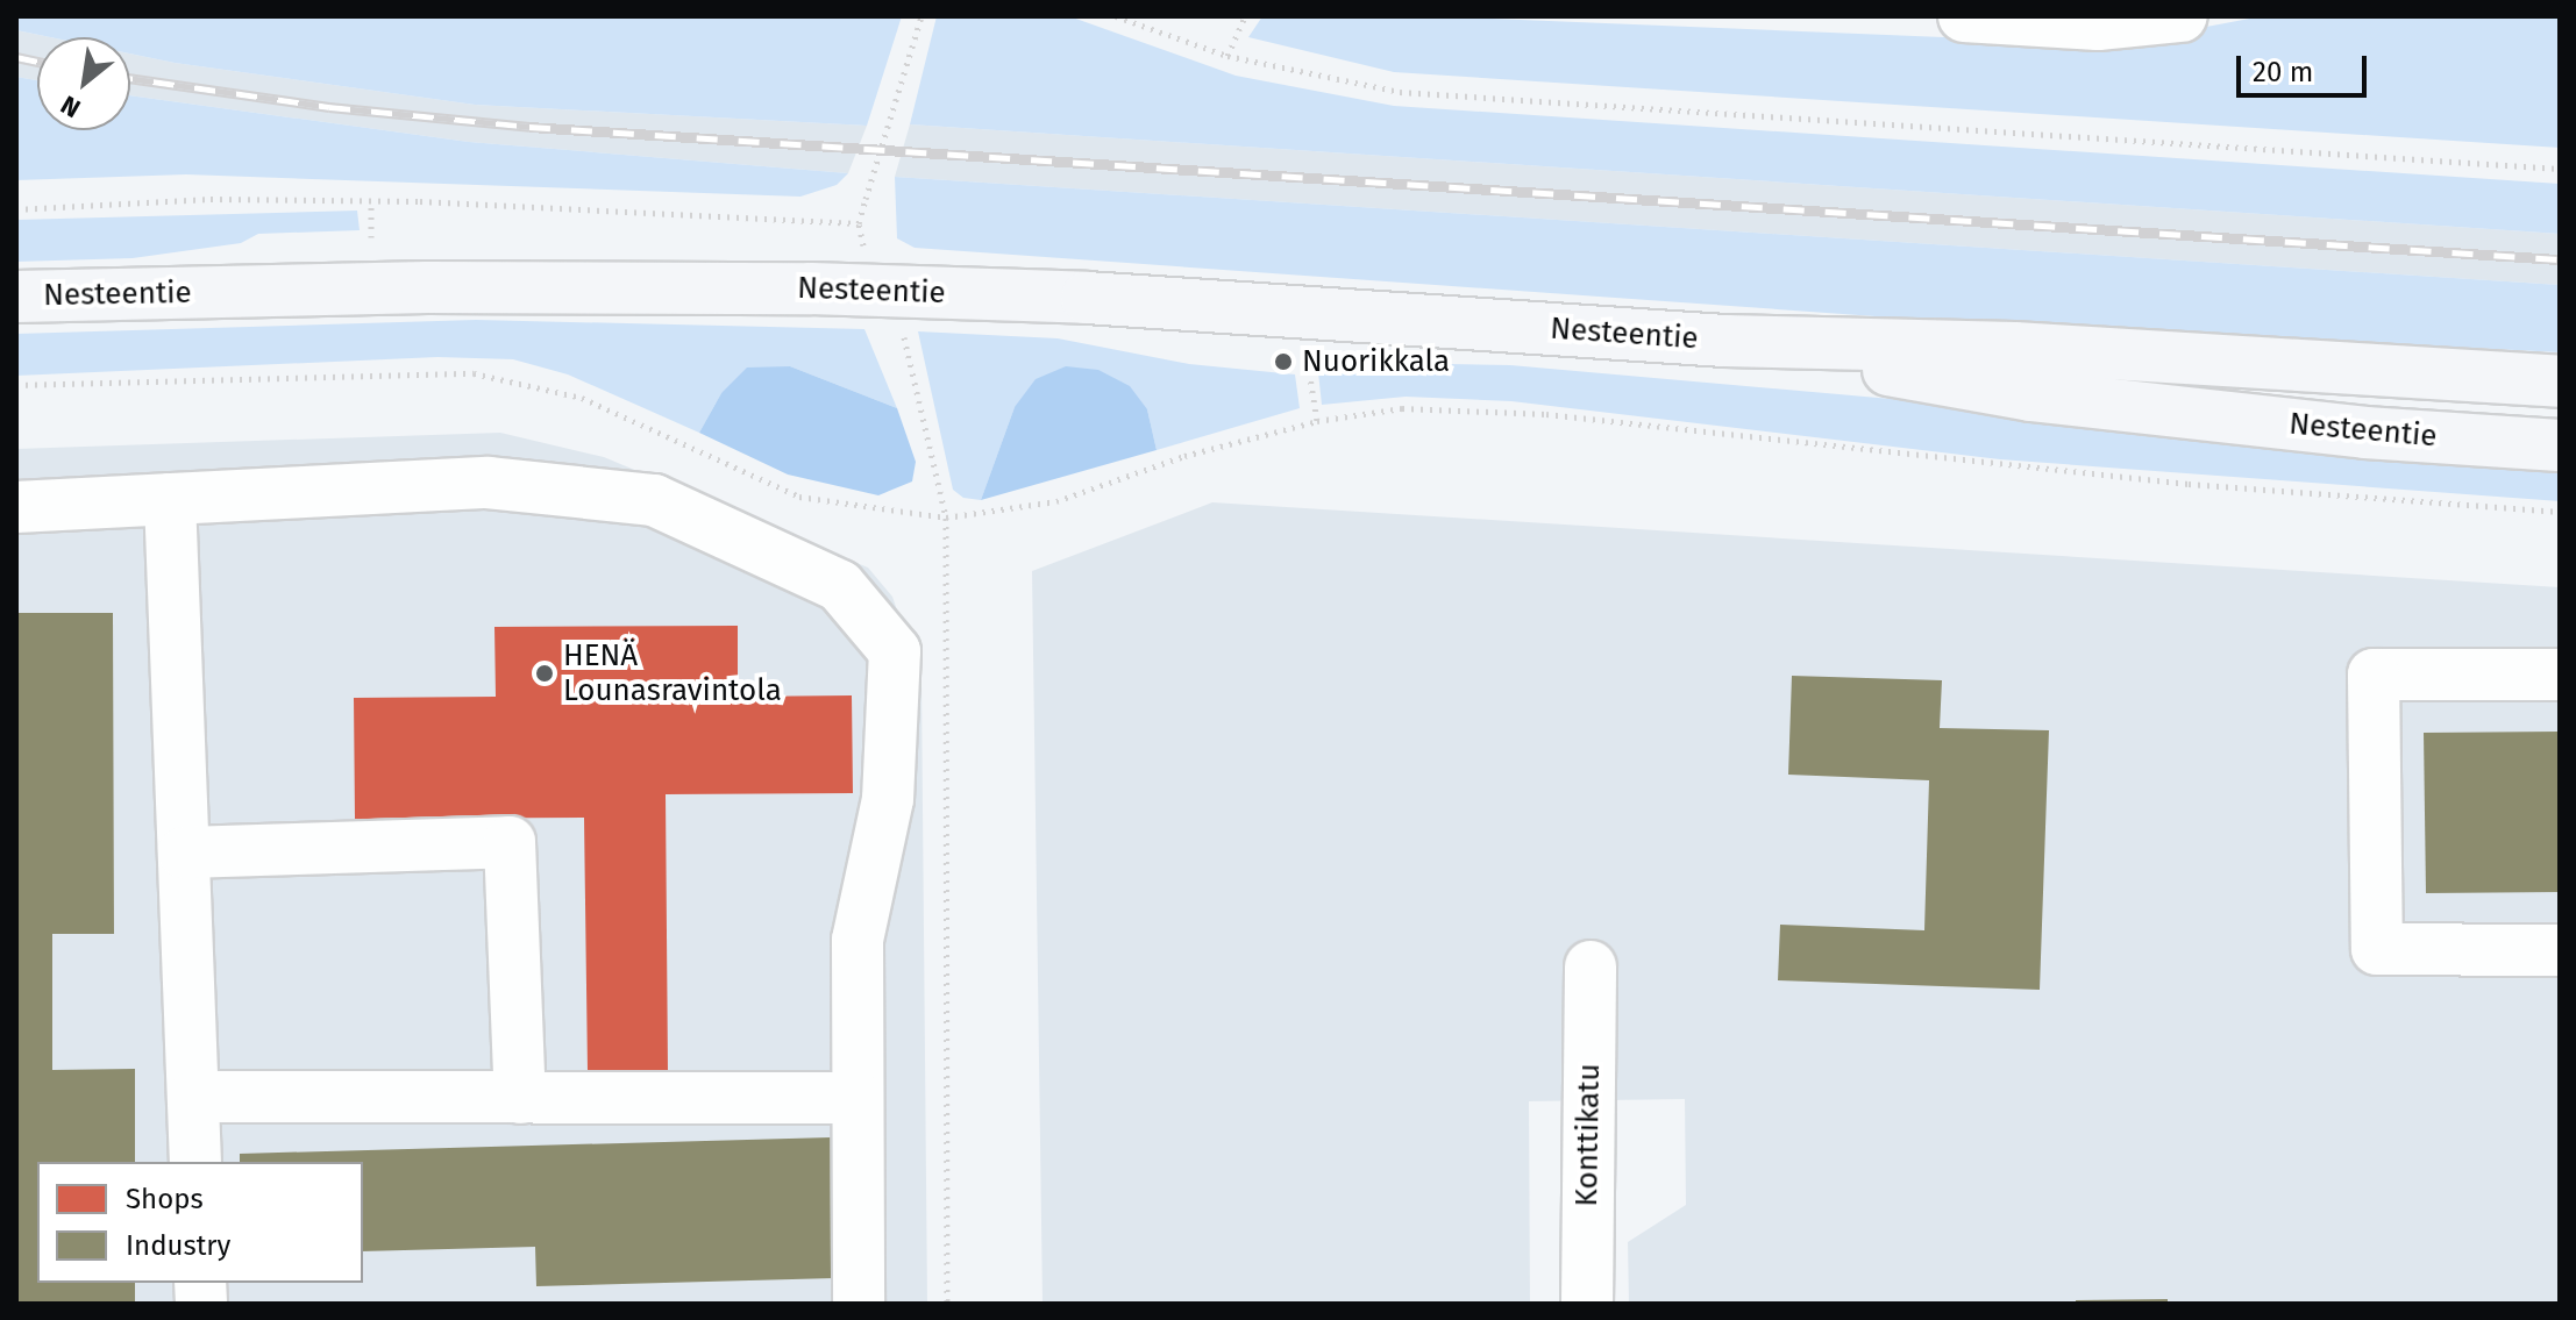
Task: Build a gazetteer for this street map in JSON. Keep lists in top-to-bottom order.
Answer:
{
  "streets": {
    "main road": ["Nesteentie"],
    "street": ["Konttikatu"]
  },
  "places": ["Nuorikkala", "HENÄ Lounasravintola"],
  "legend": ["Shops", "Industry"],
  "scale_bar": "20 m",
  "north": "bottom left"
}
